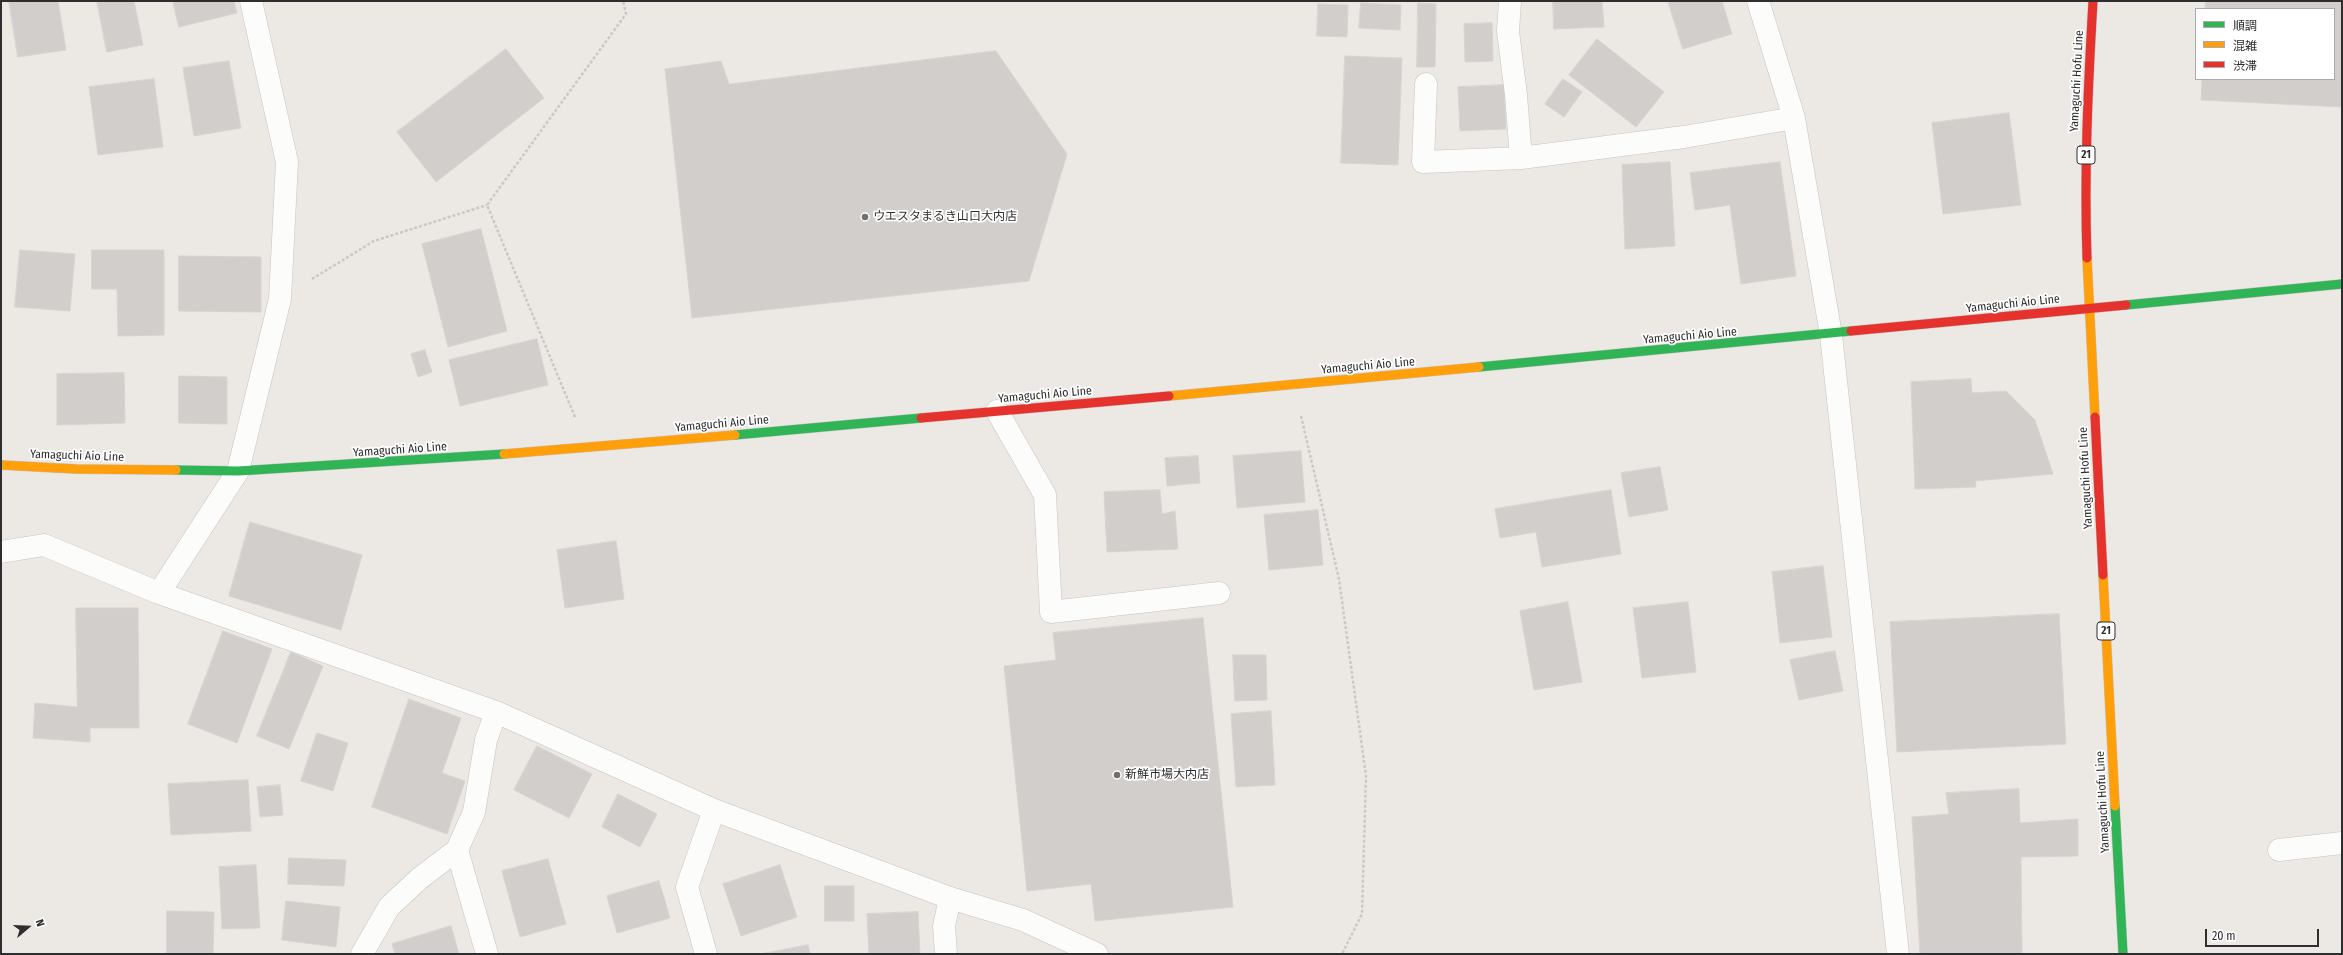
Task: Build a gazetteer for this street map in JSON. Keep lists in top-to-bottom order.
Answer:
{
  "streets": {
    "main road": ["Yamaguchi Hofu Line", "21", "Yamaguchi Aio Line"]
  },
  "crossings": [
    ["Yamaguchi Hofu Line", "Yamaguchi Aio Line"]
  ],
  "places": ["ウエスタまるき山口大内店", "新鮮市場大内店"],
  "legend": ["順調", "混雑", "渋滞"],
  "scale_bar": "20 m",
  "north": "right"
}
